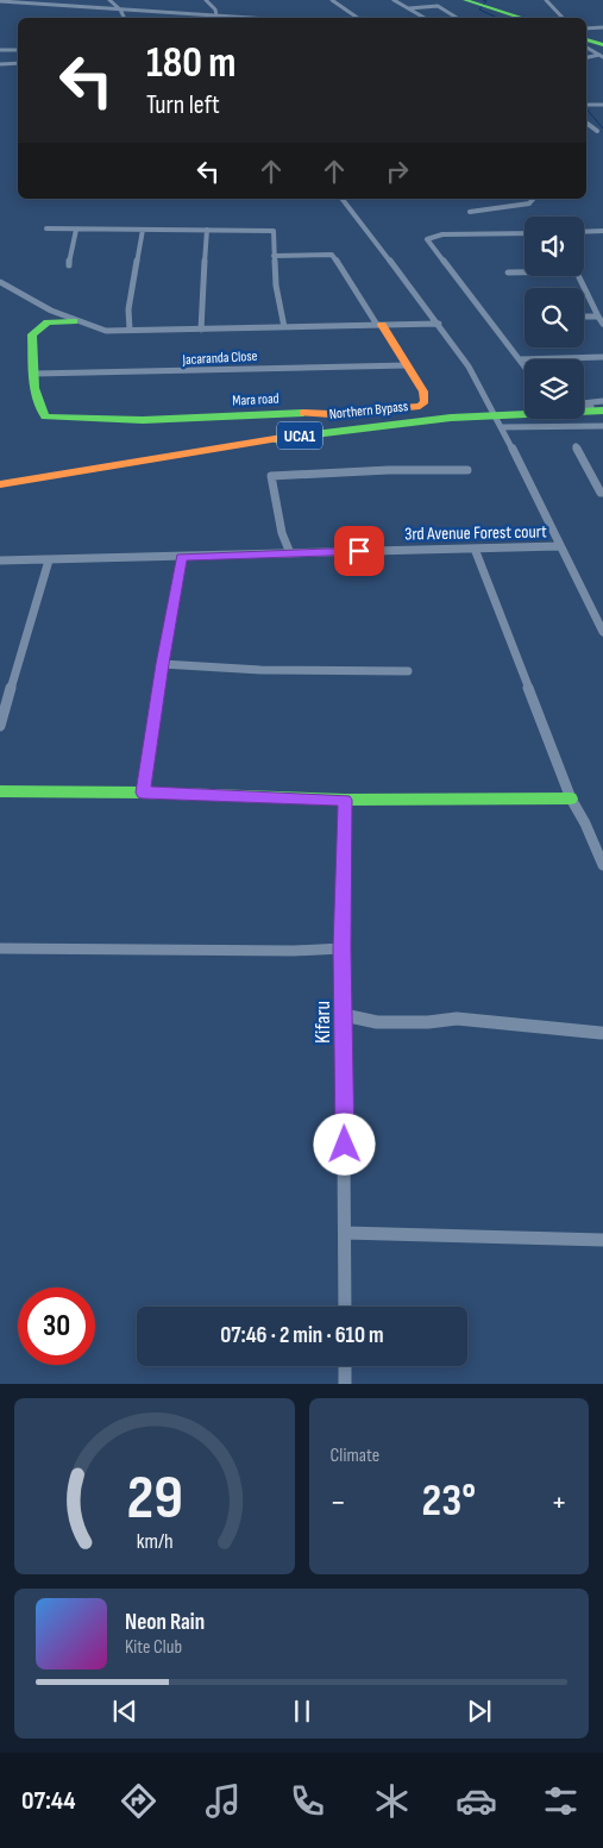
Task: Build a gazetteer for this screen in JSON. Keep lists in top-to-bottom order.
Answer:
{
  "streets": {
    "street": [
      "Jacaranda Close",
      "Mara road",
      "Northern Bypass",
      "UCA1",
      "3rd Avenue Forest court",
      "Kifaru"
    ]
  },
  "crossings": [
    ["Jacaranda Close", "Mara road"]
  ],
  "page": {
    "turn": ["180 m", "Turn left"],
    "limit": "30",
    "trip": "07:46 · 2 min · 610 m",
    "tile": "Climate",
    "heat": ["−", "23°", "+"],
    "song": ["Neon Rain", "Kite Club"],
    "tabs": "07:44",
    "gauge": ["29", "km/h"]
  }
}
